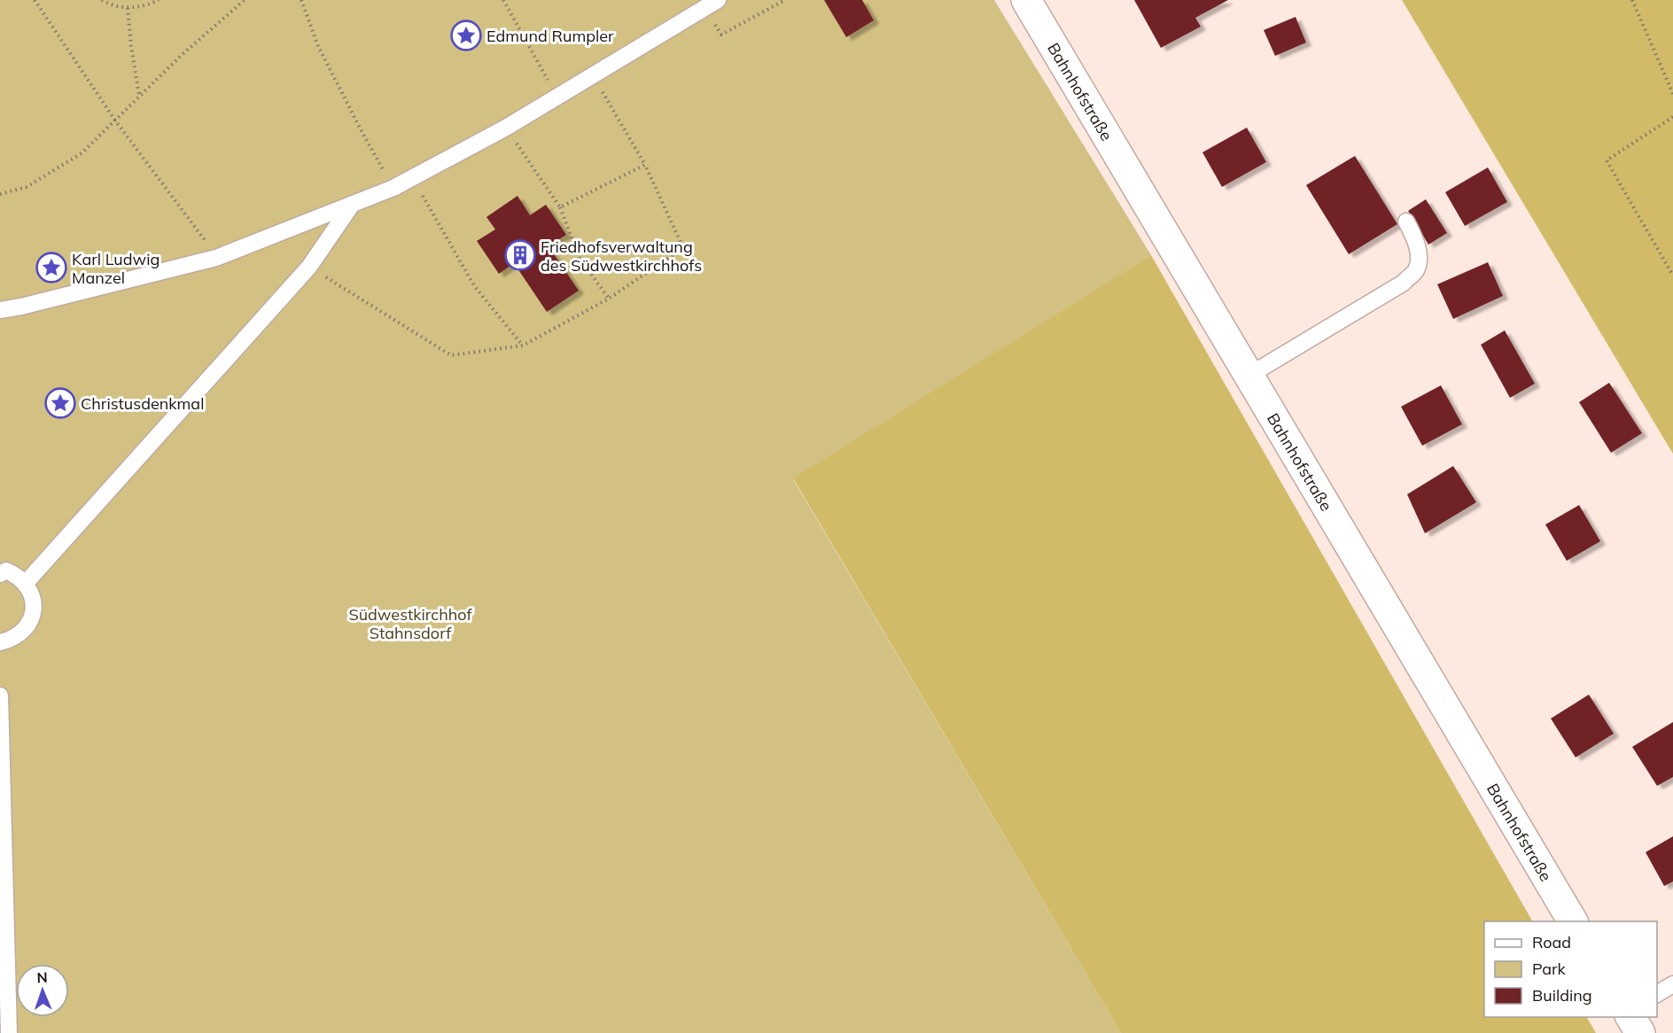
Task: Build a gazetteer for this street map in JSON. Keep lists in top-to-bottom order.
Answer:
{
  "streets": {
    "street": ["Bahnhofstraße"]
  },
  "parks": ["Südwestkirchhof Stahnsdorf"],
  "places": {
    "place": ["Edmund Rumpler", "Karl Ludwig Manzel", "Christusdenkmal"],
    "building": ["Friedhofsverwaltung des Südwestkirchhofs"]
  },
  "legend": ["Road", "Park", "Building"],
  "north": "top"
}
